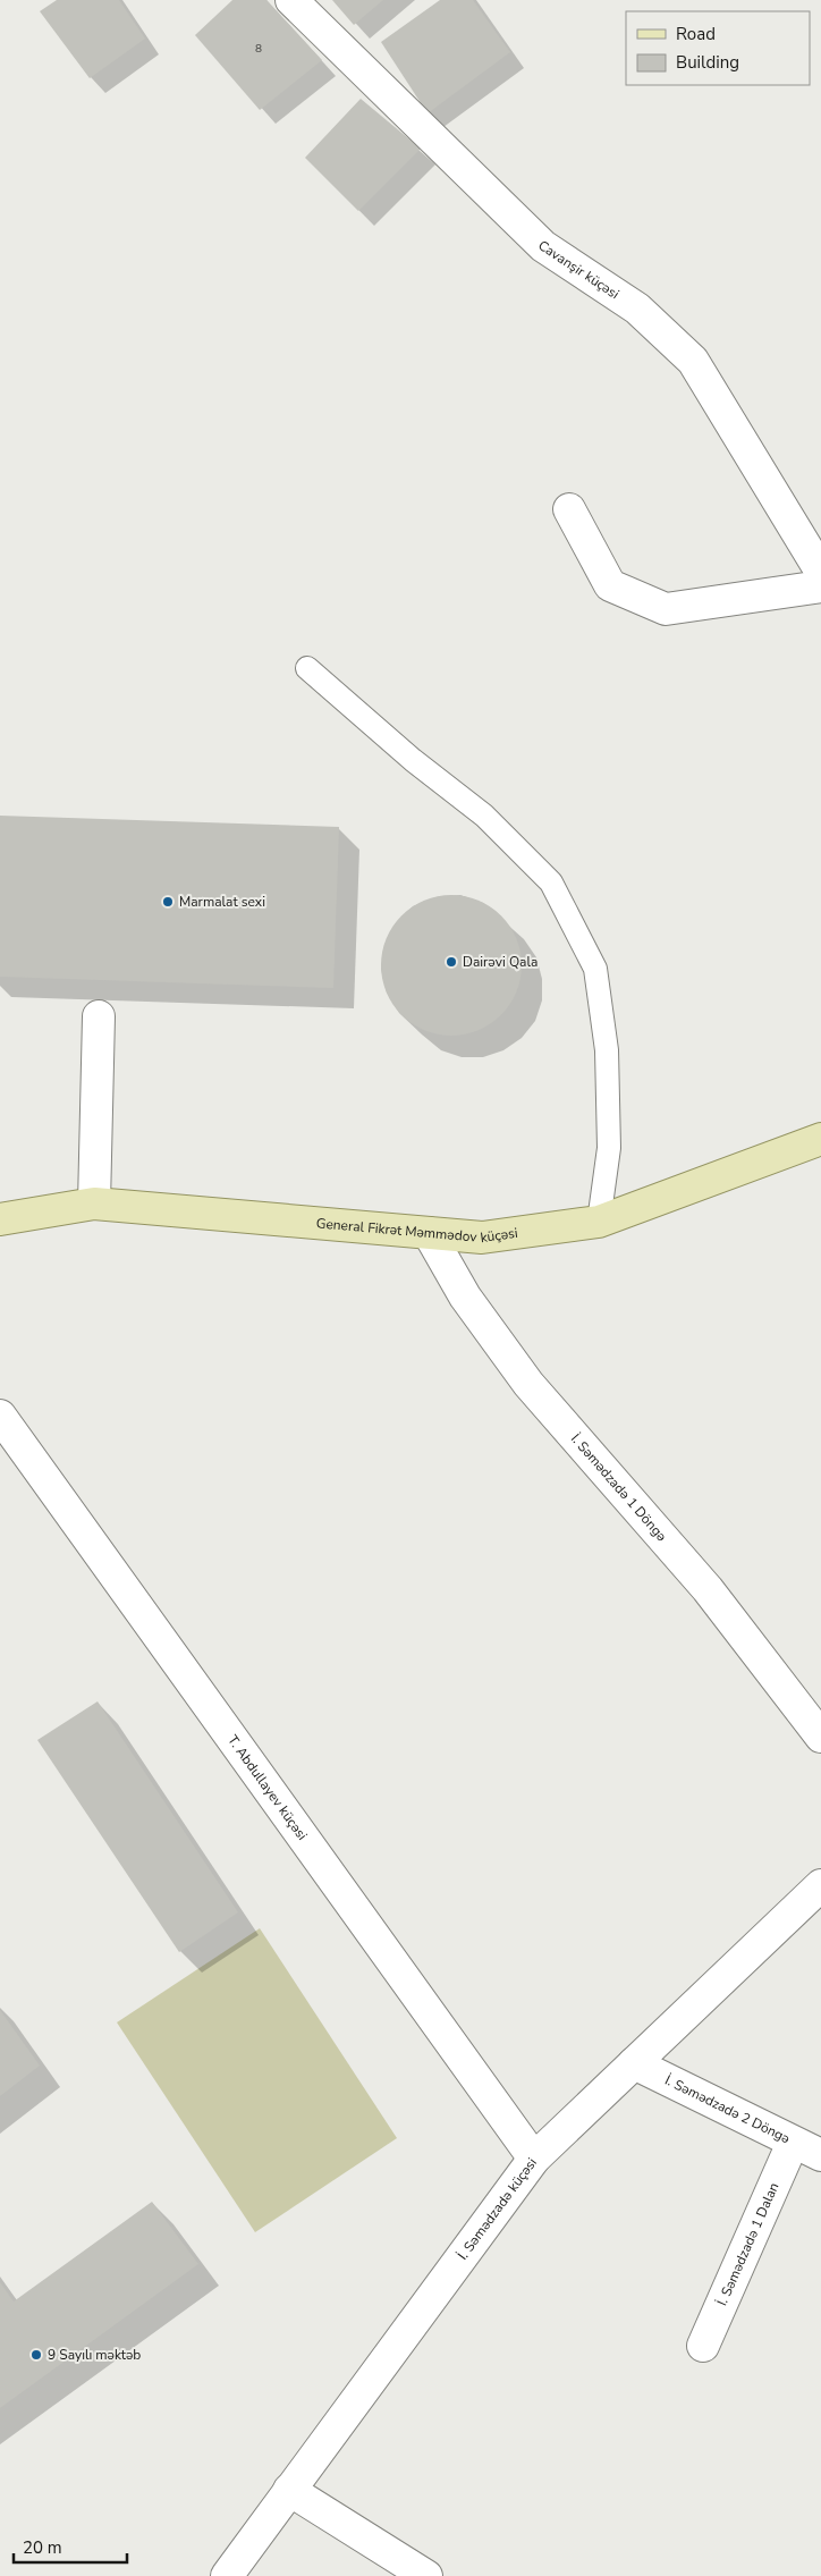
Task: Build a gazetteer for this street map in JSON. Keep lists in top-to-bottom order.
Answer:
{
  "streets": {
    "main road": ["General Fikrət Məmmədov küçəsi"],
    "street": [
      "Cavanşir küçəsi",
      "İ. Səmədzadə 1 Döngə",
      "T. Abdullayev küçəsi",
      "İ. Səmədzadə 2 Döngə",
      "İ. Səmədzadə küçəsi",
      "İ. Səmədzadə 1 Dalan"
    ]
  },
  "crossings": [
    ["General Fikrət Məmmədov küçəsi", "İ. Səmədzadə 1 Döngə"],
    ["T. Abdullayev küçəsi", "İ. Səmədzadə küçəsi"],
    ["İ. Səmədzadə 2 Döngə", "İ. Səmədzadə küçəsi"],
    ["İ. Səmədzadə 2 Döngə", "İ. Səmədzadə 1 Dalan"]
  ],
  "places": ["Marmalat sexi", "Dairәvi Qala", "9 Sayılı məktəb"],
  "house_numbers": ["8"],
  "legend": ["Road", "Building"],
  "scale_bar": "20 m"
}
